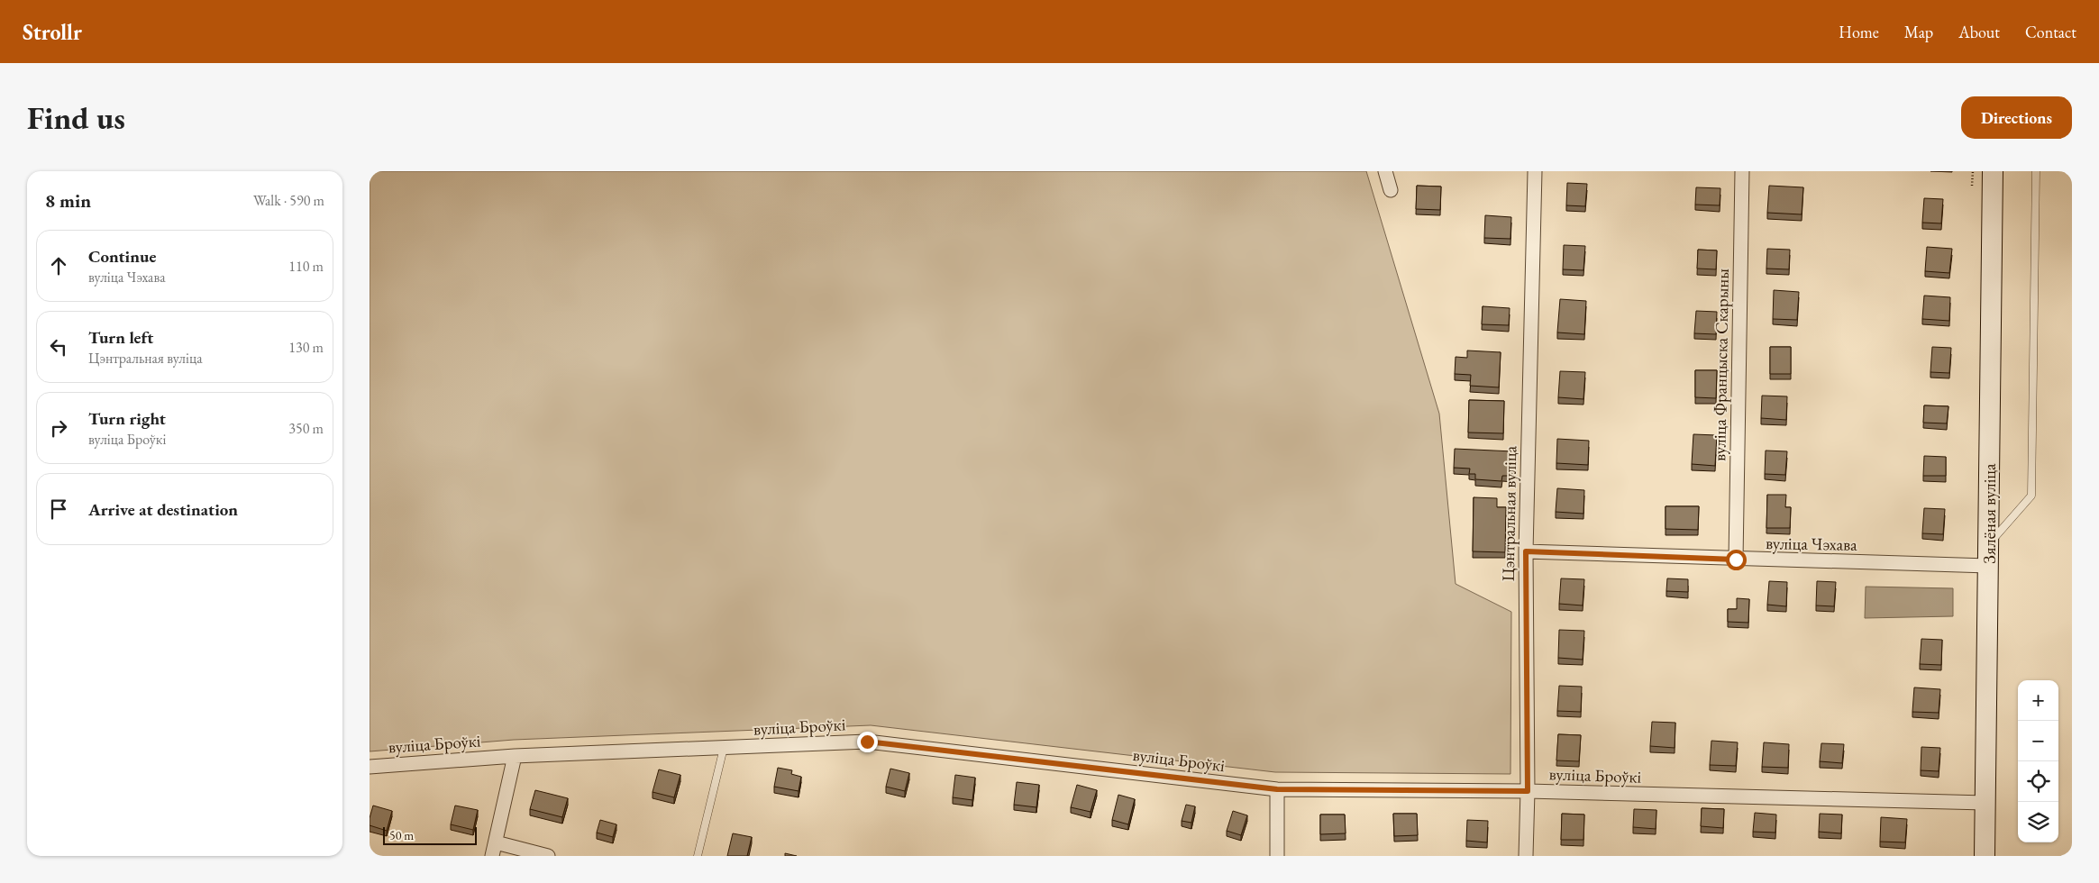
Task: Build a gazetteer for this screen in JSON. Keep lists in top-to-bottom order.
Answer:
{
  "streets": {
    "main road": ["Зялёная вуліца"],
    "street": [
      "вуліца Францыска Скарыны",
      "Цэнтральная вуліца",
      "вуліца Чэхава",
      "вуліца Броўкі"
    ]
  },
  "crossings": [
    ["вуліца Францыска Скарыны", "вуліца Чэхава"],
    ["Цэнтральная вуліца", "вуліца Чэхава"],
    ["Цэнтральная вуліца", "вуліца Броўкі"],
    ["Зялёная вуліца", "вуліца Чэхава"],
    ["Зялёная вуліца", "вуліца Броўкі"]
  ],
  "scale_bar": "50 m",
  "page": {
    "header": "Strollr",
    "nav": [
      "Home",
      "Map",
      "About",
      "Contact"
    ],
    "buttons": "Directions",
    "title": "Find us",
    "heading": ["8 min", "Walk · 590 m"],
    "list": [
      ["Continue", "вуліца Чэхава", "110 m"],
      ["Turn left", "Цэнтральная вуліца", "130 m"],
      ["Turn right", "вуліца Броўкі", "350 m"],
      "Arrive at destination"
    ],
    "map_buttons": ["+", "−"],
    "scale": "50 m"
  }
}
